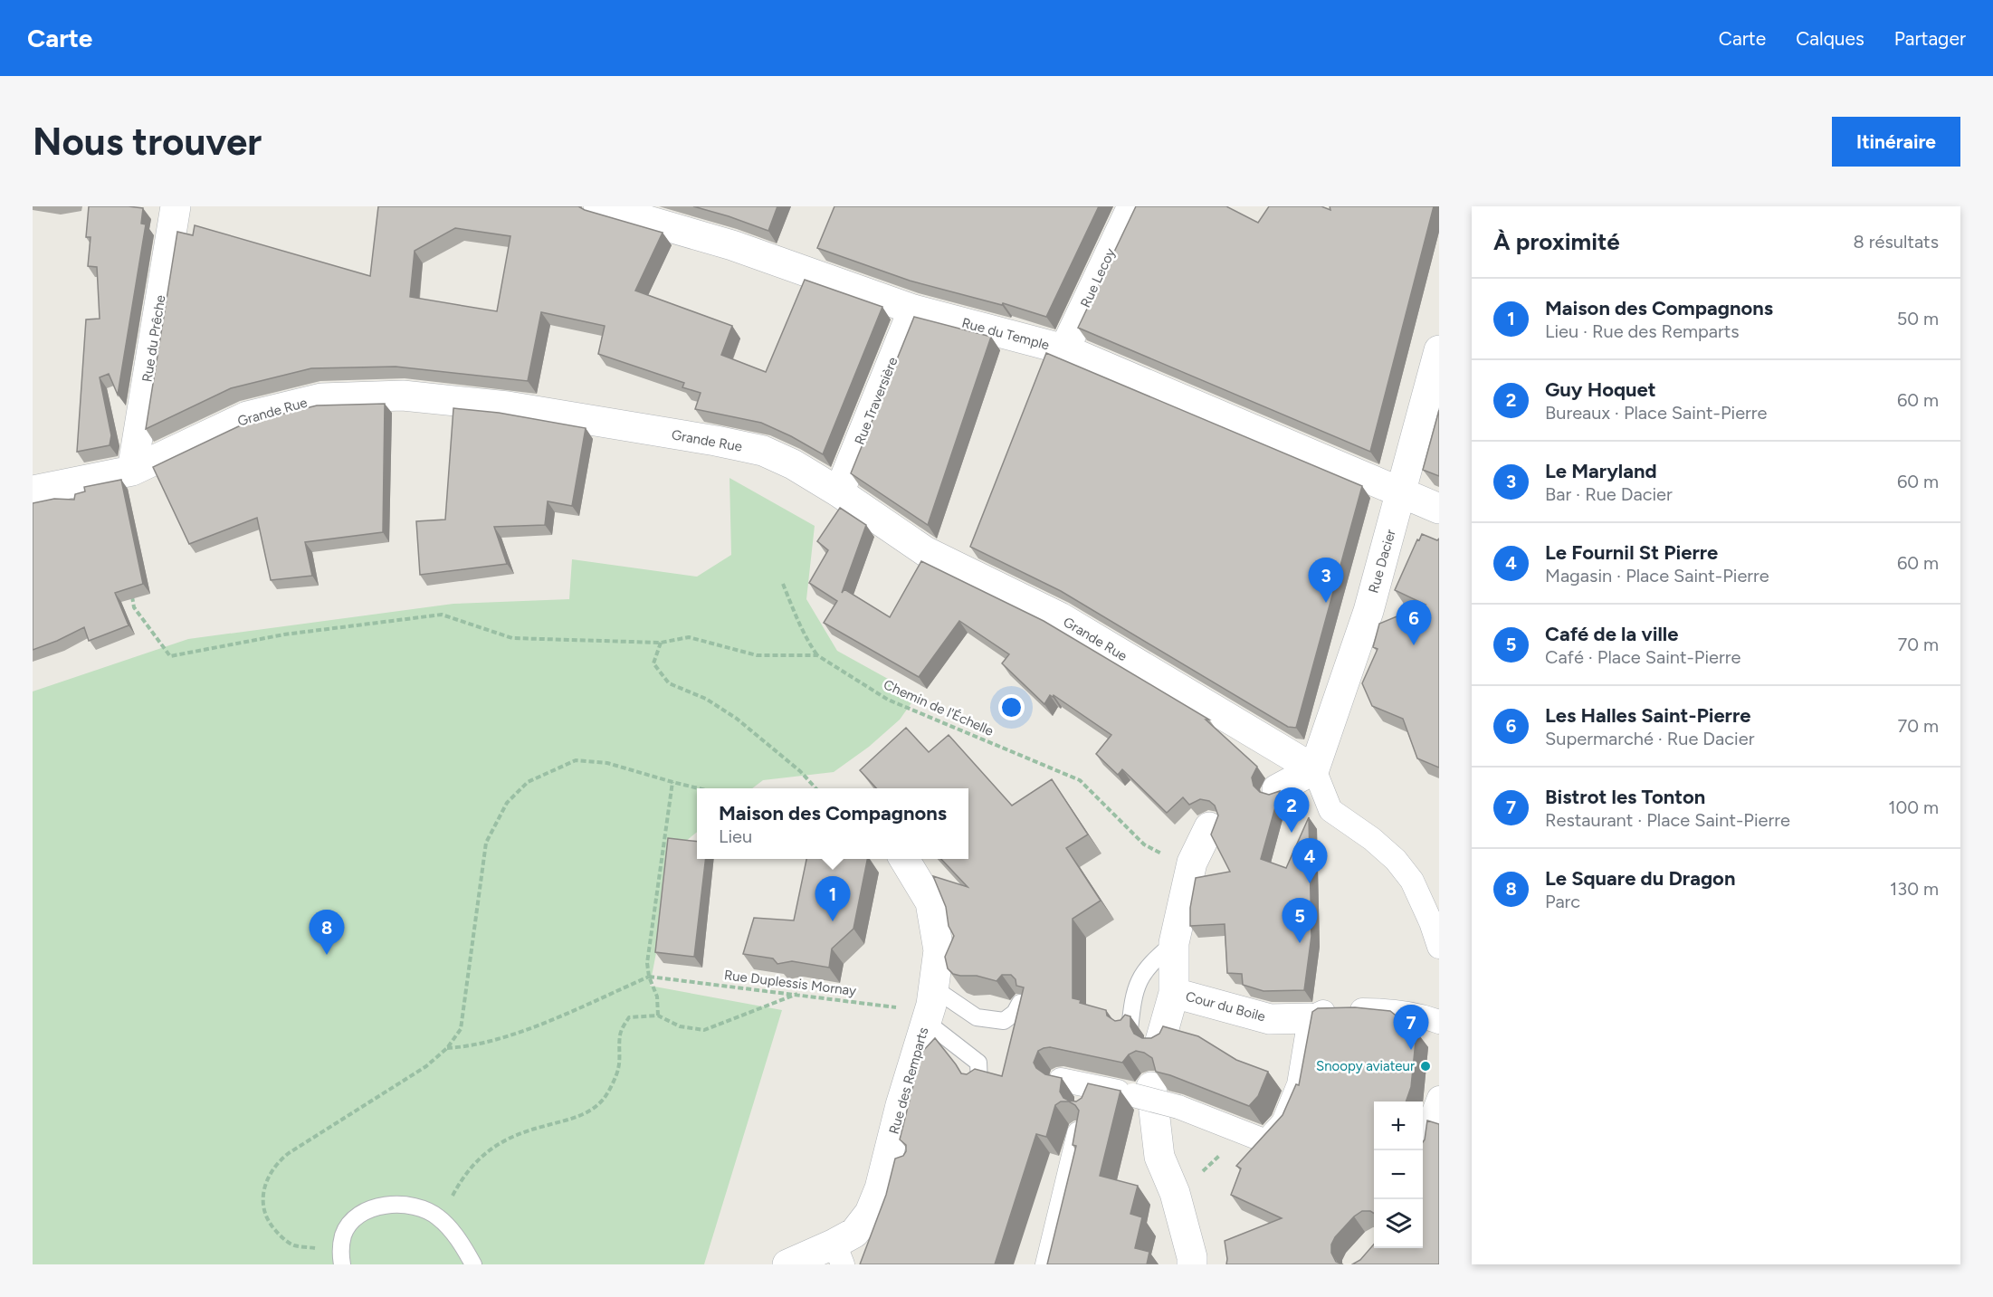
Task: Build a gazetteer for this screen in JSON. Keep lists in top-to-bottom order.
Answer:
{
  "streets": {
    "street": [
      "Rue Lecoy",
      "Rue du Temple",
      "Rue du Prêche",
      "Rue Traversière",
      "Grande Rue",
      "Rue Dacier",
      "Cour du Boile",
      "Rue des Remparts"
    ],
    "path": ["Chemin de l'Échelle", "Rue Duplessis Mornay"]
  },
  "crossings": [
    ["Rue Lecoy", "Rue du Temple"],
    ["Rue du Temple", "Rue Traversière"],
    ["Rue du Temple", "Rue Dacier"],
    ["Rue du Prêche", "Grande Rue"],
    ["Rue Traversière", "Grande Rue"],
    ["Grande Rue", "Rue Dacier"],
    ["Rue Duplessis Mornay", "Rue des Remparts"]
  ],
  "places": ["Snoopy aviateur"],
  "page": {
    "header": "Carte",
    "nav": ["Carte", "Calques", "Partager"],
    "buttons": "Itinéraire",
    "title": "Nous trouver",
    "heading": ["À proximité", "8 résultats"],
    "list": [
      {
        "mark": "1",
        "name": "Maison des Compagnons",
        "note": "Lieu · Rue des Remparts",
        "value": "50 m"
      },
      {
        "mark": "2",
        "name": "Guy Hoquet",
        "note": "Bureaux · Place Saint-Pierre",
        "value": "60 m"
      },
      {
        "mark": "3",
        "name": "Le Maryland",
        "note": "Bar · Rue Dacier",
        "value": "60 m"
      },
      {
        "mark": "4",
        "name": "Le Fournil St Pierre",
        "note": "Magasin · Place Saint-Pierre",
        "value": "60 m"
      },
      {
        "mark": "5",
        "name": "Café de la ville",
        "note": "Café · Place Saint-Pierre",
        "value": "70 m"
      },
      {
        "mark": "6",
        "name": "Les Halles Saint-Pierre",
        "note": "Supermarché · Rue Dacier",
        "value": "70 m"
      },
      {
        "mark": "7",
        "name": "Bistrot les Tonton",
        "note": "Restaurant · Place Saint-Pierre",
        "value": "100 m"
      },
      {
        "mark": "8",
        "name": "Le Square du Dragon",
        "note": "Parc",
        "value": "130 m"
      }
    ],
    "pins": [
      "3",
      "6",
      "2",
      "4",
      "1",
      "5",
      "8",
      "7"
    ],
    "popup": ["Maison des Compagnons", "Lieu"],
    "map_buttons": ["+", "−"]
  }
}
